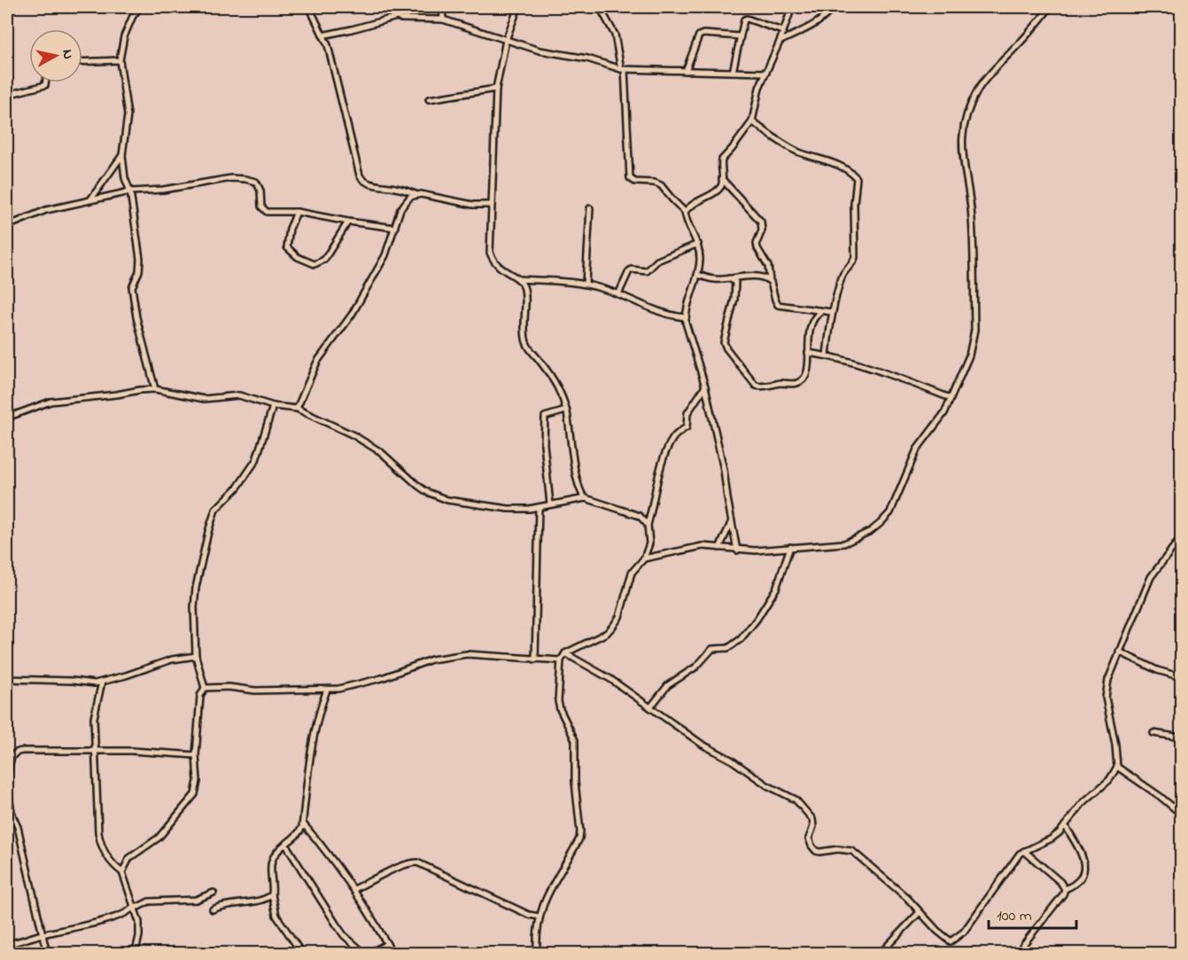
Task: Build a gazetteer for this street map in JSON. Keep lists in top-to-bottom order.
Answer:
{
  "scale_bar": "100 m",
  "north": "right"
}
